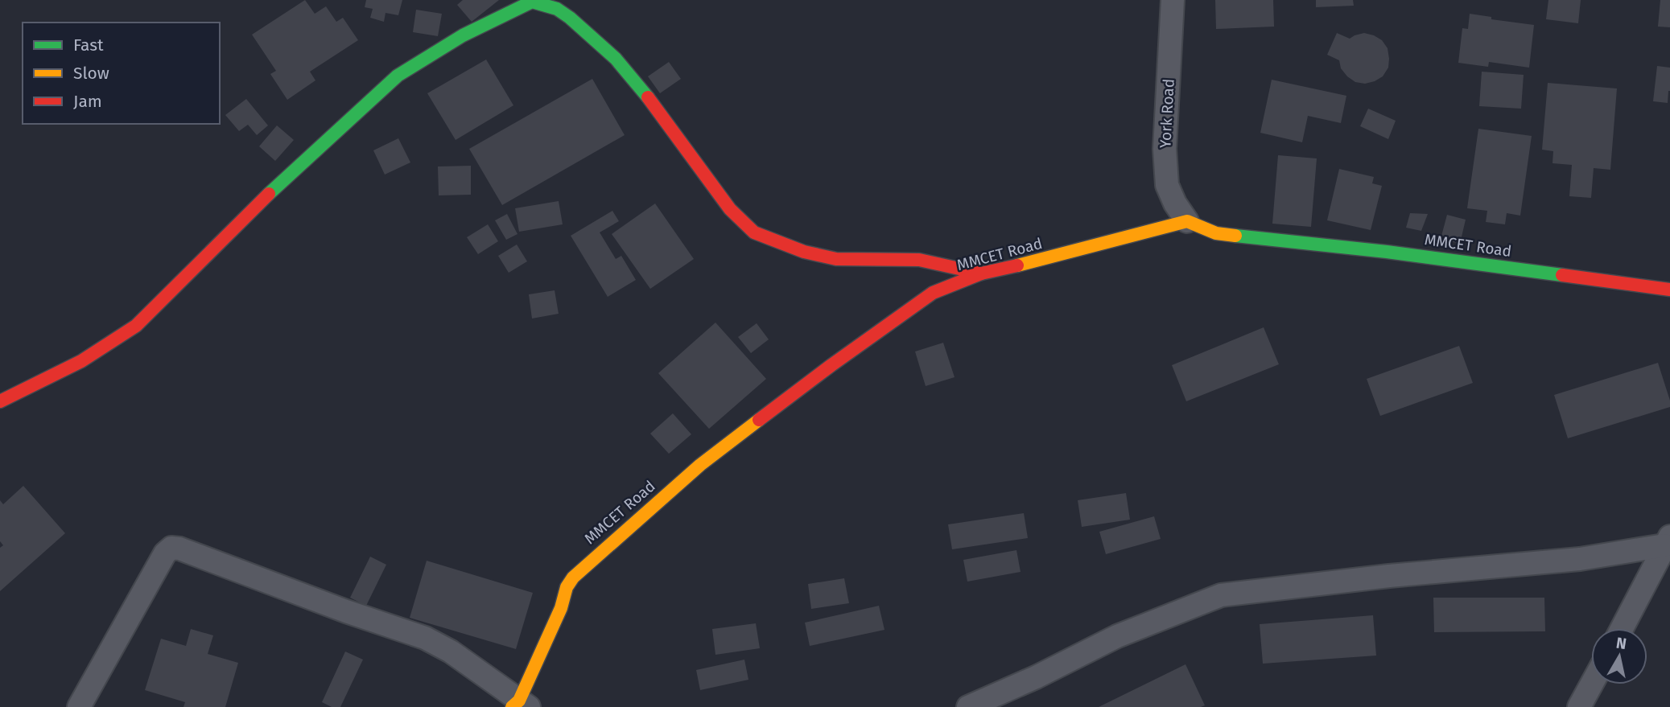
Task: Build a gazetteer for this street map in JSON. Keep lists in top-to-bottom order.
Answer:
{
  "streets": {
    "street": ["York Road", "MMCET Road"]
  },
  "crossings": [
    ["York Road", "MMCET Road"]
  ],
  "legend": ["Fast", "Slow", "Jam"],
  "north": "top"
}
